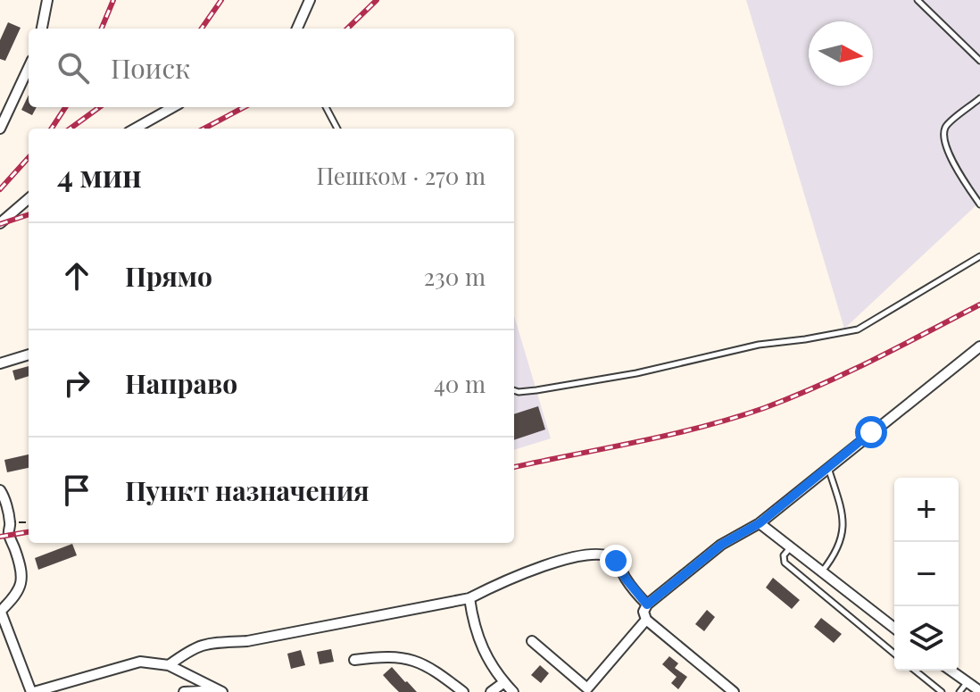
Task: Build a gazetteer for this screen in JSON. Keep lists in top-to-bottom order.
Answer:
{
  "north": "right",
  "page": {
    "search": "Поиск",
    "heading": ["4 мин", "Пешком · 270 m"],
    "list": [
      ["Прямо", "230 m"],
      ["Направо", "40 m"],
      "Пункт назначения"
    ],
    "map_buttons": ["+", "−"]
  }
}
